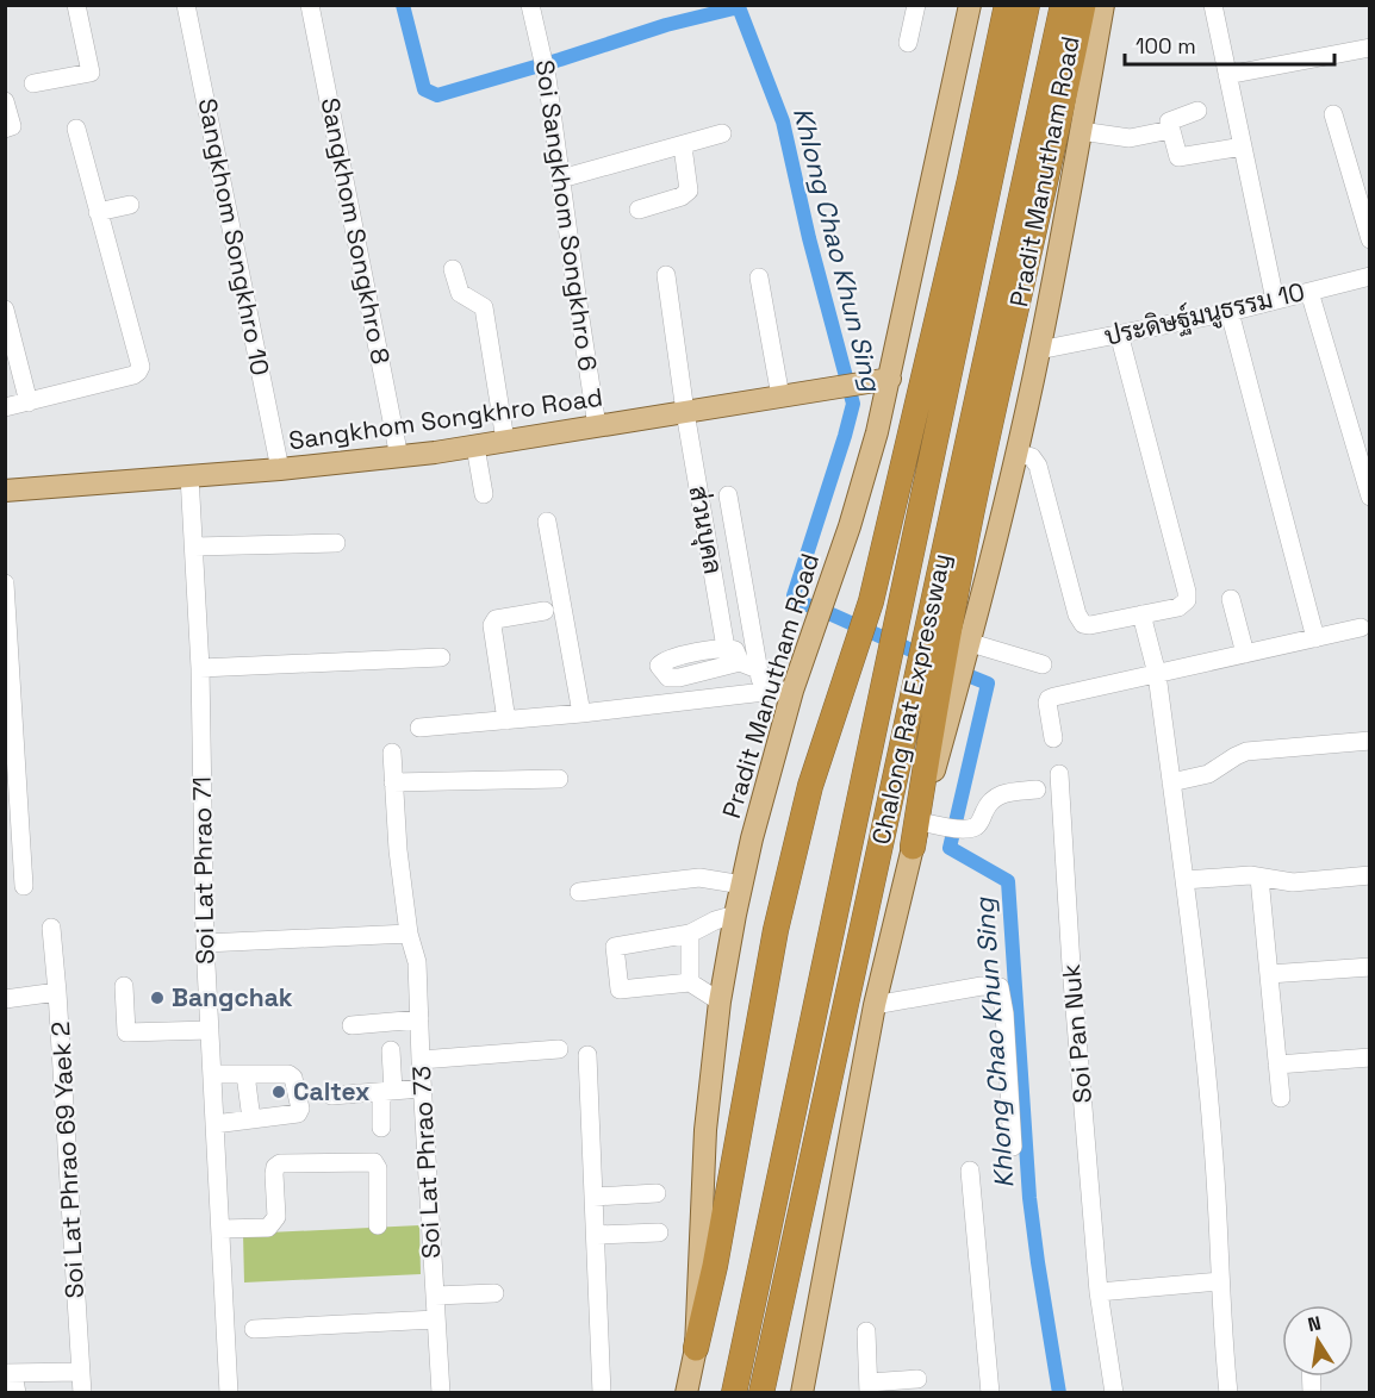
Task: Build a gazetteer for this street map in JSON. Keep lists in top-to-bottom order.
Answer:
{
  "streets": {
    "highway": ["Chalong Rat Expressway"],
    "main road": ["Pradit Manutham Road", "Sangkhom Songkhro Road"],
    "street": [
      "Soi Sangkhom Songkhro 6",
      "Sangkhom Songkhro 8",
      "Sangkhom Songkhro 10",
      "ประดิษฐ์มนูธรรม 10",
      "ส่วนบุคล",
      "Soi Lat Phrao 71",
      "Soi Pan Nuk",
      "Soi Lat Phrao 69 Yaek 2",
      "Soi Lat Phrao 73"
    ]
  },
  "crossings": [
    ["Pradit Manutham Road", "ประดิษฐ์มนูธรรม 10"],
    ["Pradit Manutham Road", "Sangkhom Songkhro Road"],
    ["Soi Sangkhom Songkhro 6", "Sangkhom Songkhro Road"],
    ["Sangkhom Songkhro 8", "Sangkhom Songkhro Road"],
    ["Sangkhom Songkhro 10", "Sangkhom Songkhro Road"],
    ["Sangkhom Songkhro Road", "ส่วนบุคล"],
    ["Sangkhom Songkhro Road", "Soi Lat Phrao 71"]
  ],
  "water": ["Khlong Chao Khun Sing"],
  "places": ["Bangchak", "Caltex"],
  "scale_bar": "100 m",
  "north": "top"
}
